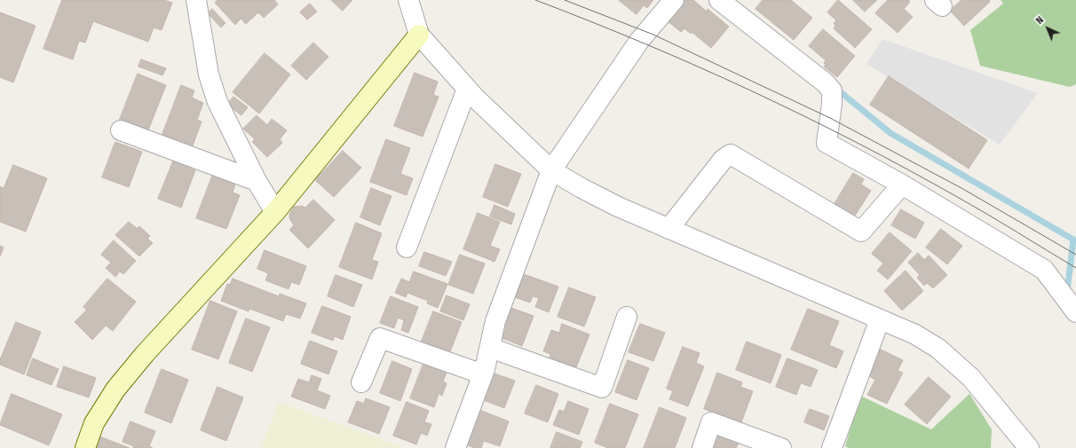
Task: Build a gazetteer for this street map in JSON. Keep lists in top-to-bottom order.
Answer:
{
  "north": "top left"
}
